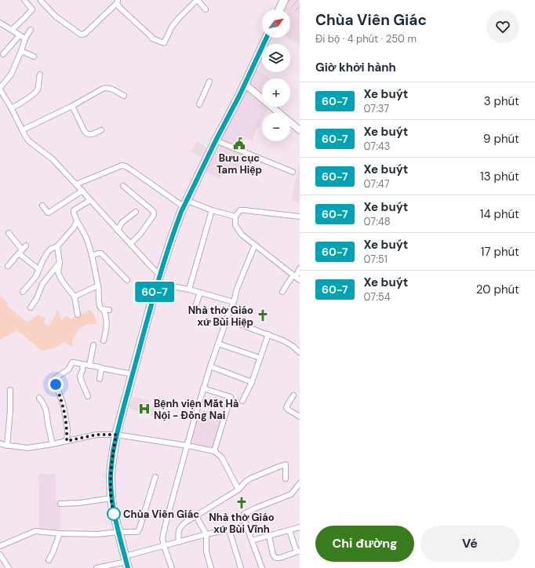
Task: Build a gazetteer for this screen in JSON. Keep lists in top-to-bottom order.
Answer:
{
  "places": {
    "public building": ["Bưu cục Tam Hiệp"],
    "church": ["Nhà thờ Giáo xứ Bùi Hiệp", "Nhà thờ Giáo xứ Bùi Vĩnh"],
    "hospital": ["Bệnh viện Mắt Hà Nội - Đồng Nai"],
    "other": ["Chùa Viên Giác"]
  },
  "lines": ["bus line 60-7"],
  "north": "top right",
  "page": {
    "on_map": "60-7",
    "heading": [
      ["Chùa Viên Giác", "Đi bộ · 4 phút · 250 m"],
      "Giờ khởi hành"
    ],
    "map_buttons": ["+", "−"],
    "list": [
      {
        "mark": "60-7",
        "name": "Xe buýt",
        "note": "07:37",
        "value": "3 phút"
      },
      {
        "mark": "60-7",
        "name": "Xe buýt",
        "note": "07:43",
        "value": "9 phút"
      },
      {
        "mark": "60-7",
        "name": "Xe buýt",
        "note": "07:47",
        "value": "13 phút"
      },
      {
        "mark": "60-7",
        "name": "Xe buýt",
        "note": "07:48",
        "value": "14 phút"
      },
      {
        "mark": "60-7",
        "name": "Xe buýt",
        "note": "07:51",
        "value": "17 phút"
      },
      {
        "mark": "60-7",
        "name": "Xe buýt",
        "note": "07:54",
        "value": "20 phút"
      }
    ],
    "buttons": ["Chỉ đường", "Vé"]
  }
}
